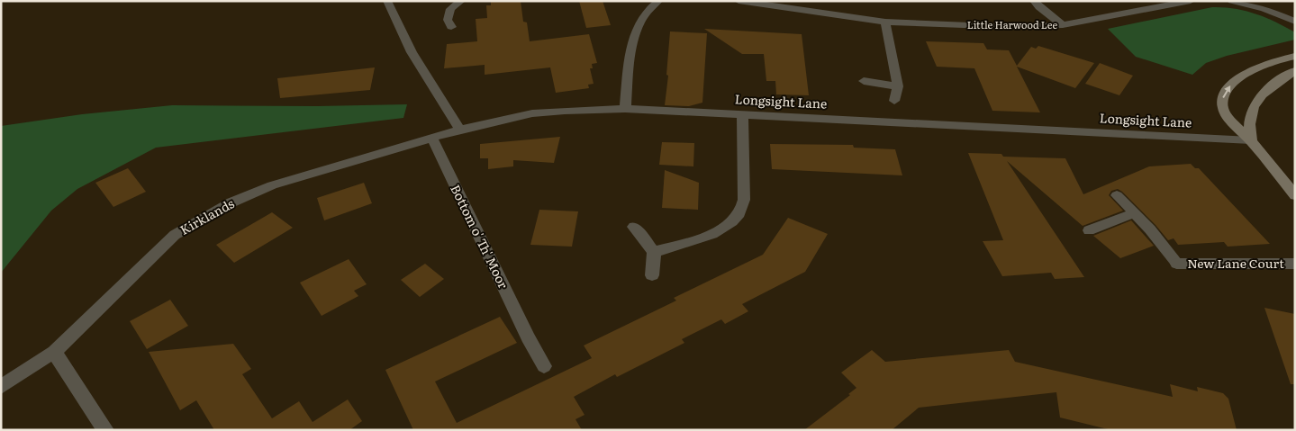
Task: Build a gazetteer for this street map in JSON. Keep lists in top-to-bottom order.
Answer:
{
  "streets": {
    "street": [
      "Little Harwood Lee",
      "Longsight Lane",
      "Kirklands",
      "Bottom o' Th' Moor",
      "New Lane Court"
    ]
  },
  "crossings": [
    ["Longsight Lane", "Kirklands"],
    ["Kirklands", "Bottom o' Th' Moor"]
  ]
}
